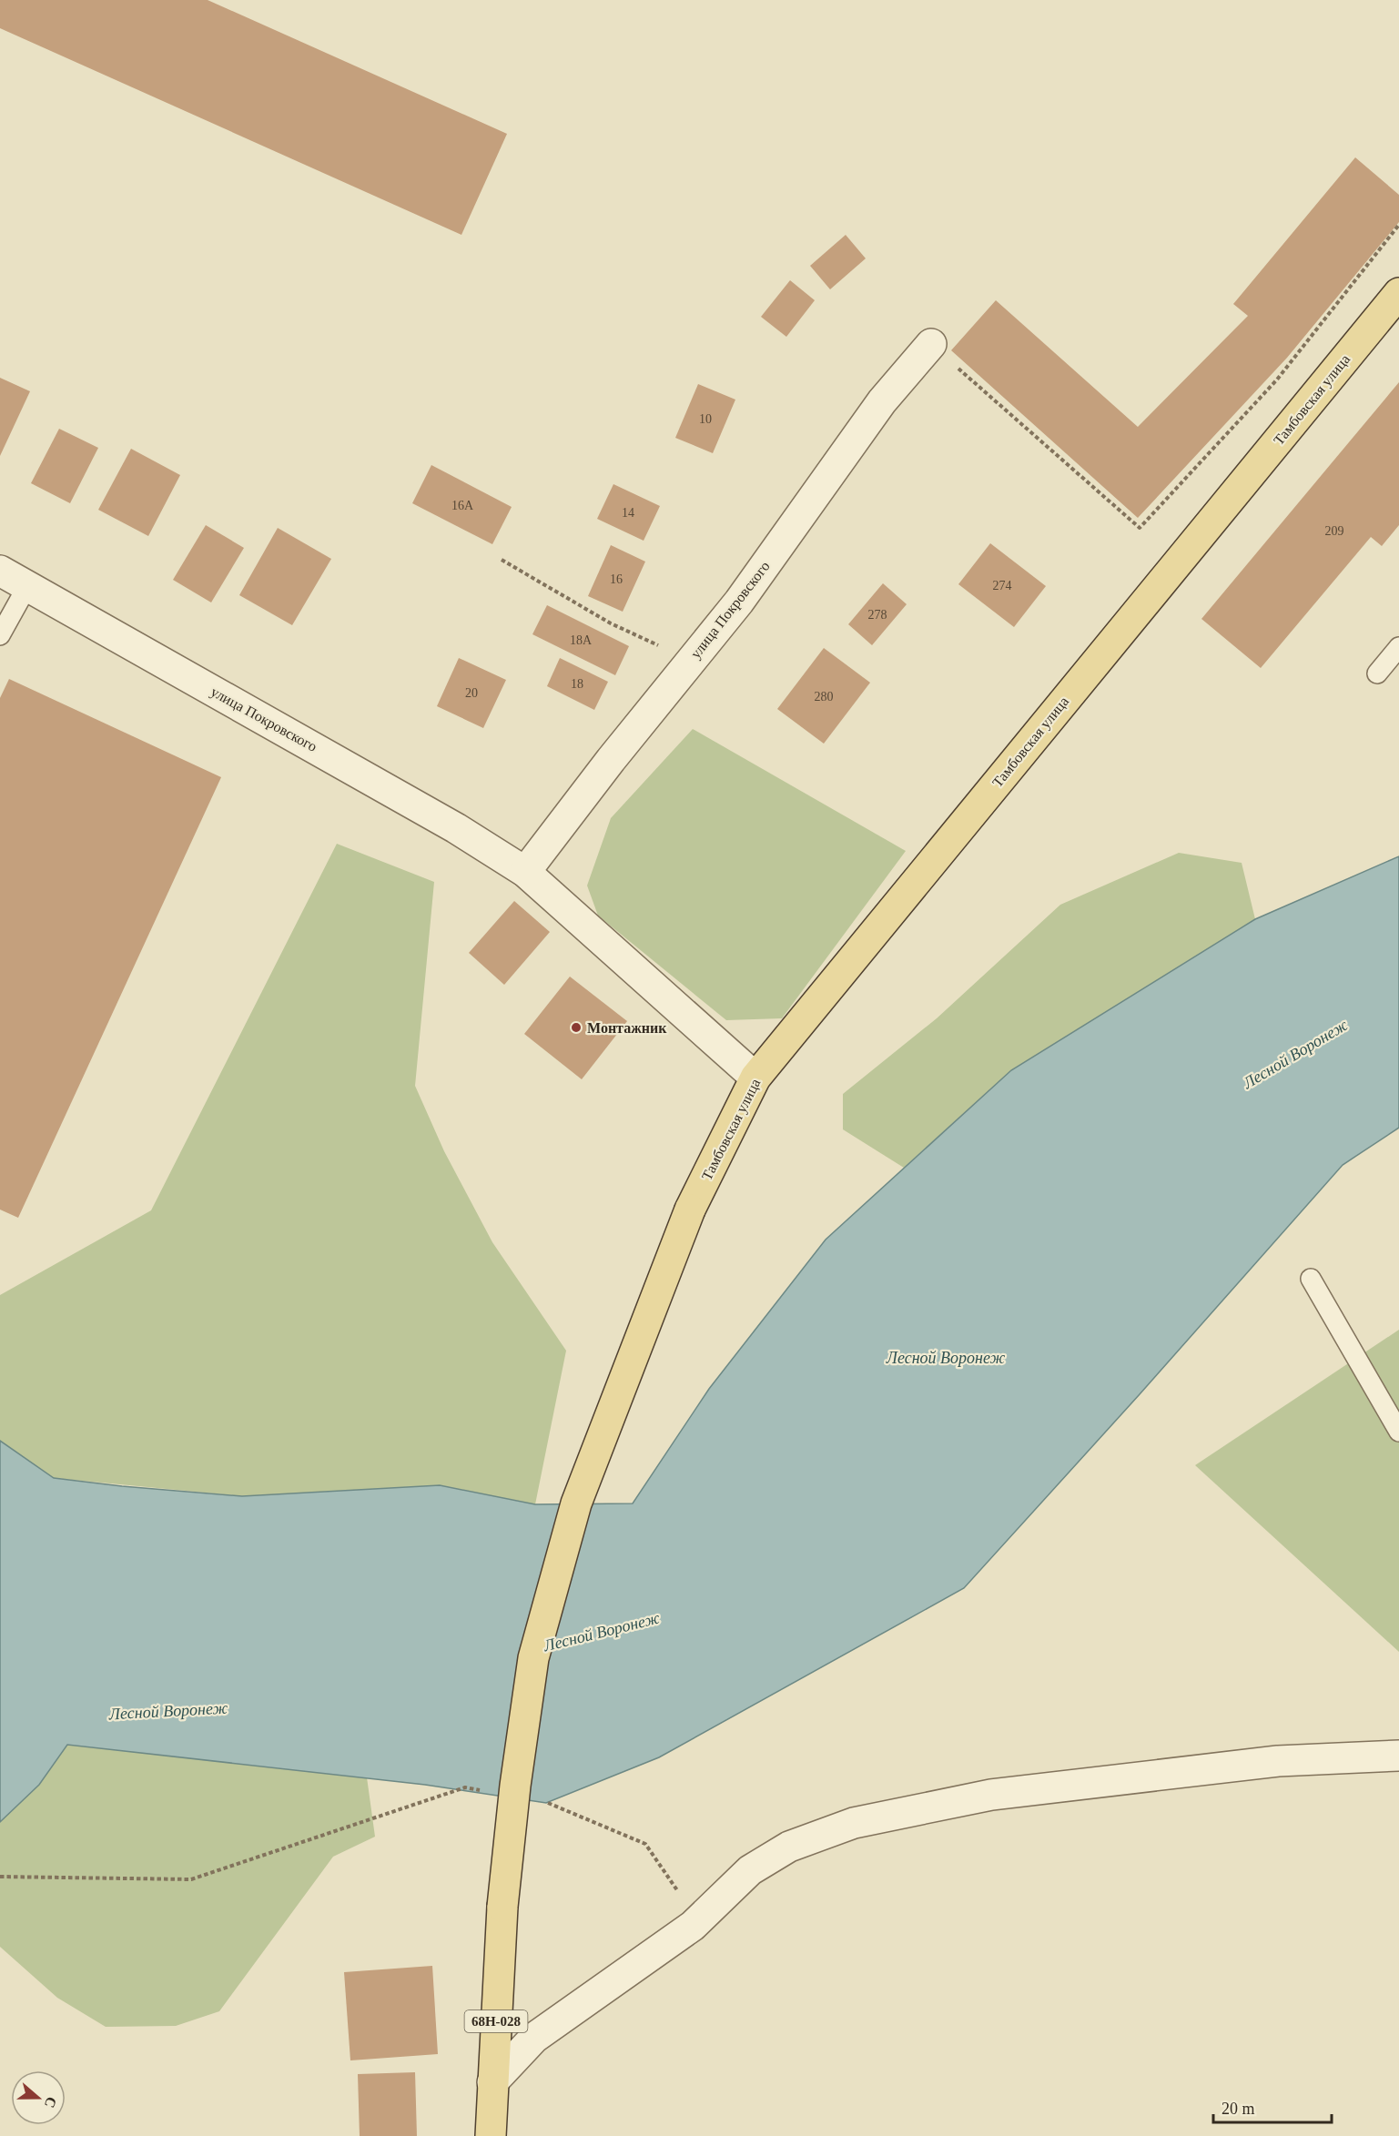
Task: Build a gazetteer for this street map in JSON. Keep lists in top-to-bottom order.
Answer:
{
  "streets": {
    "main road": ["Тамбовская улица", "68Н-028"],
    "street": ["улица Покровского"]
  },
  "crossings": [
    ["Тамбовская улица", "улица Покровского"],
    ["Тамбовская улица", "68Н-028"]
  ],
  "water": ["Лесной Воронеж"],
  "places": ["Монтажник"],
  "house_numbers": [
    "10",
    "16А",
    "14",
    "209",
    "16",
    "274",
    "278",
    "18А",
    "18",
    "20",
    "280"
  ],
  "scale_bar": "20 m",
  "north": "right"
}
